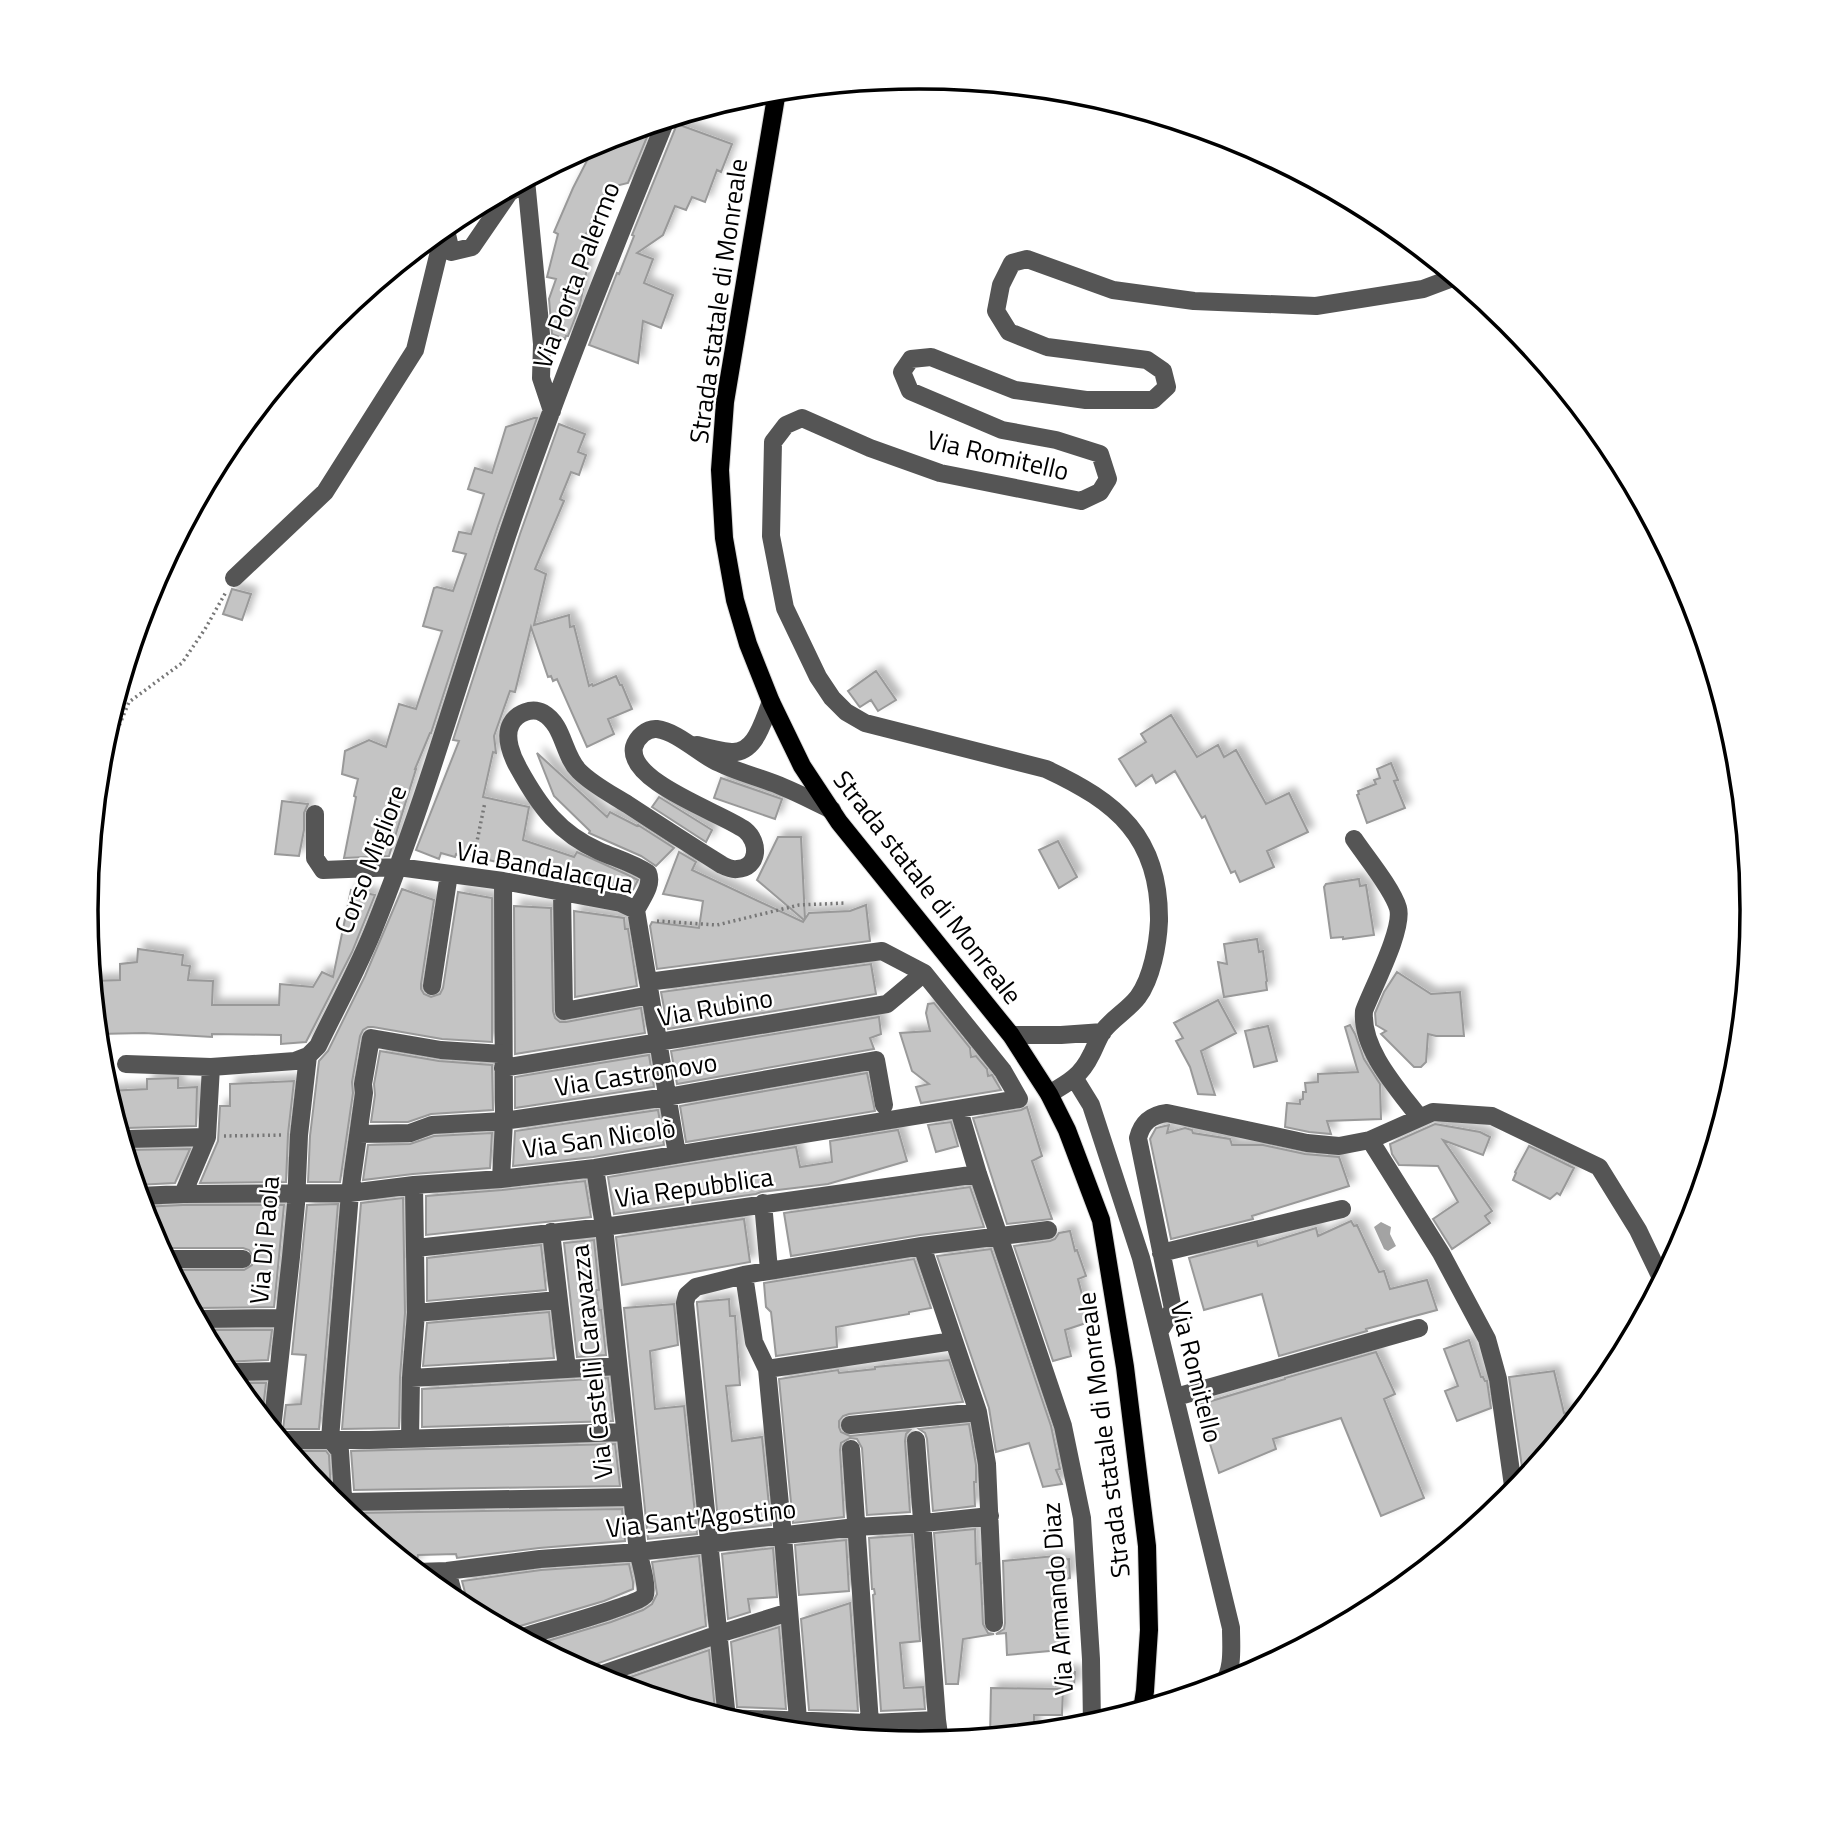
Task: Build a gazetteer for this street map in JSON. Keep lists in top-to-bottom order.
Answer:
{
  "streets": {
    "main road": ["Strada statale di Monreale"],
    "street": [
      "Via Porta Palermo",
      "Via Romitello",
      "Corso Migliore",
      "Via Bandalacqua",
      "Via Rubino",
      "Via Castronovo",
      "Via San Nicolò",
      "Via Repubblica",
      "Via Di Paola",
      "Via Castelli Caravazza",
      "Via Sant'Agostino",
      "Via Armando Diaz"
    ]
  },
  "crossings": [
    ["Via Porta Palermo", "Corso Migliore"],
    ["Corso Migliore", "Via Bandalacqua"],
    ["Corso Migliore", "Via Di Paola"],
    ["Via Rubino", "Via Castronovo"],
    ["Via Rubino", "Via San Nicolò"],
    ["Via San Nicolò", "Via Di Paola"],
    ["Via San Nicolò", "Via Castelli Caravazza"],
    ["Via San Nicolò", "Via Armando Diaz"],
    ["Via Repubblica", "Via Castelli Caravazza"],
    ["Via Repubblica", "Via Armando Diaz"],
    ["Via Castelli Caravazza", "Via Sant'Agostino"]
  ]
}
